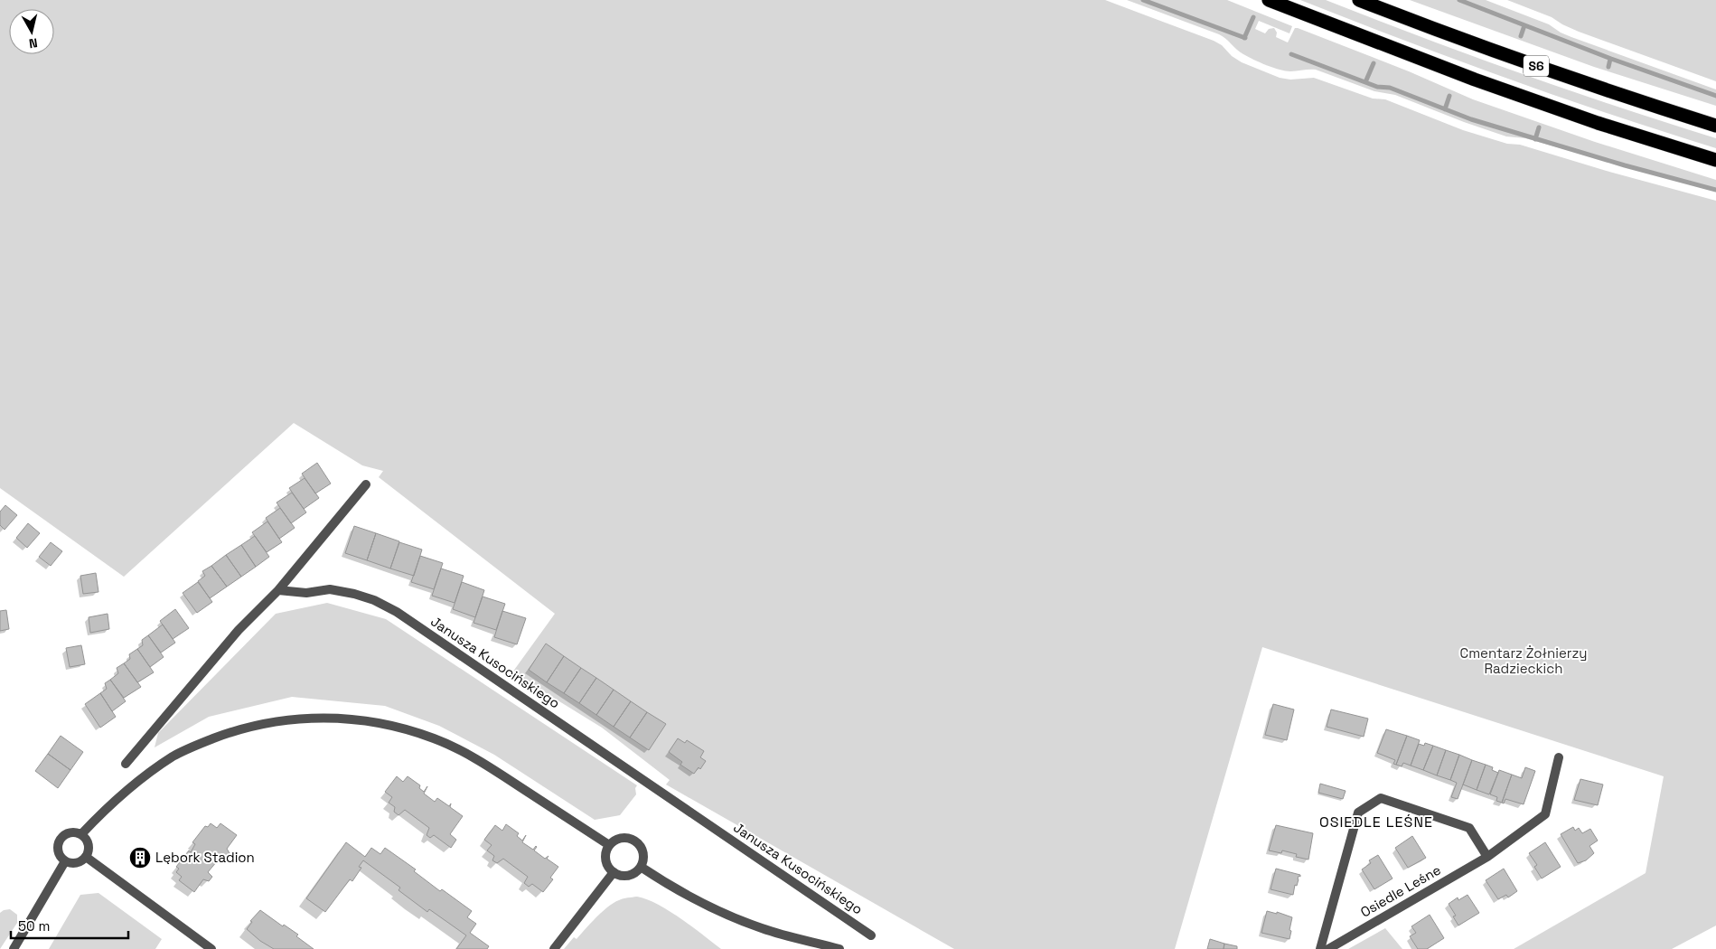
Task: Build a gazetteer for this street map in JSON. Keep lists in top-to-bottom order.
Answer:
{
  "streets": {
    "highway": ["S6"],
    "street": ["Janusza Kusocińskiego", "Osiedle Leśne"]
  },
  "districts": ["OSIEDLE LEŚNE"],
  "parks": ["Cmentarz Żołnierzy Radzieckich"],
  "places": {
    "building": ["Lębork Stadion"]
  },
  "scale_bar": "50 m",
  "north": "bottom"
}
